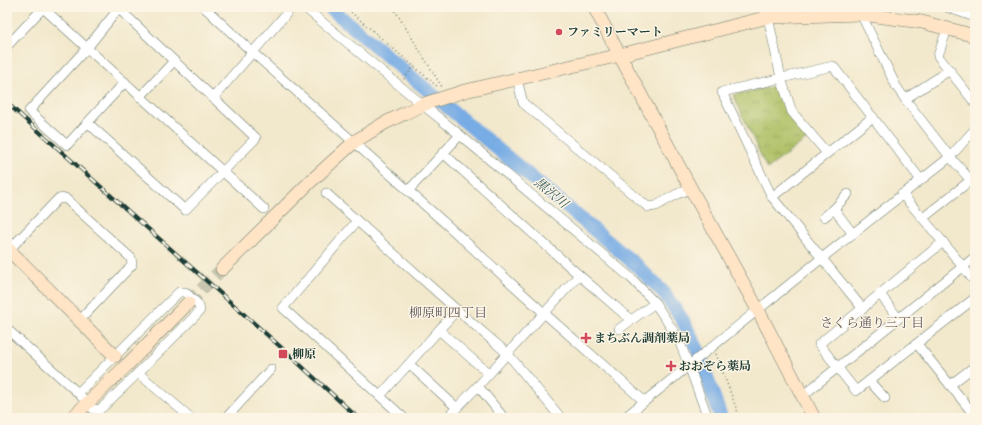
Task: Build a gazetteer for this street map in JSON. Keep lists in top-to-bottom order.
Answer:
{
  "districts": ["柳原町四丁目", "さくら通り三丁目"],
  "water": ["黒沢川"],
  "places": {
    "other": ["ファミリーマート"],
    "health": ["まちぶん調剤薬局", "おおぞら薬局"],
    "transit": ["柳原"]
  }
}
